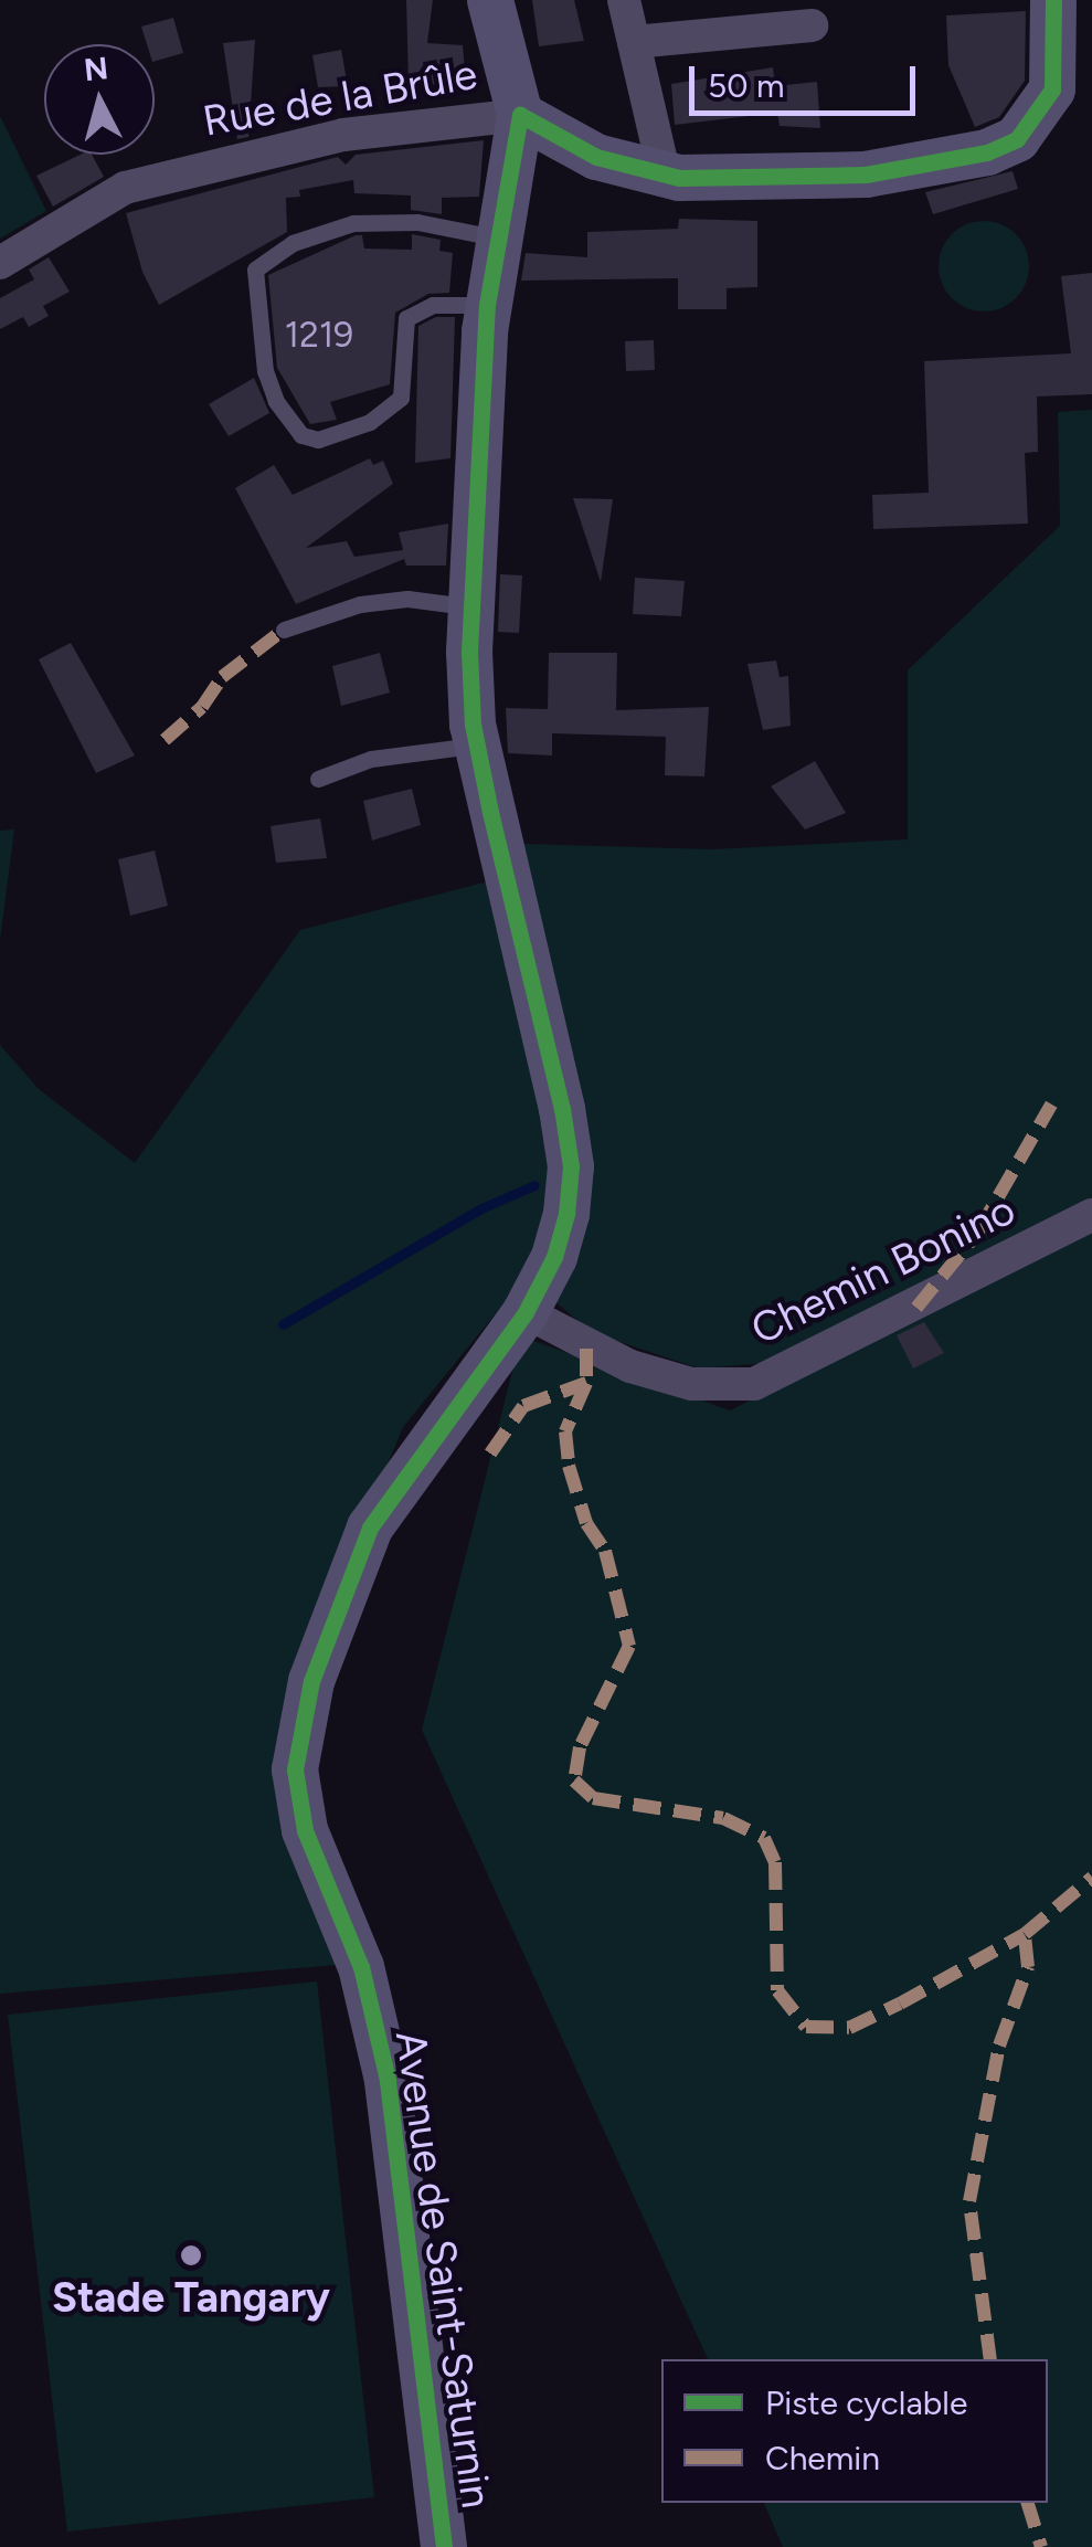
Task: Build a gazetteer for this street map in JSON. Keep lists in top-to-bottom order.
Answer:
{
  "streets": {
    "main road": ["Avenue de Saint-Saturnin"],
    "street": ["Rue de la Brûle", "Chemin Bonino"]
  },
  "crossings": [
    ["Rue de la Brûle", "Avenue de Saint-Saturnin"],
    ["Chemin Bonino", "Avenue de Saint-Saturnin"]
  ],
  "places": ["Stade Tangary"],
  "house_numbers": ["1219"],
  "legend": ["Piste cyclable", "Chemin"],
  "scale_bar": "50 m",
  "north": "top"
}
